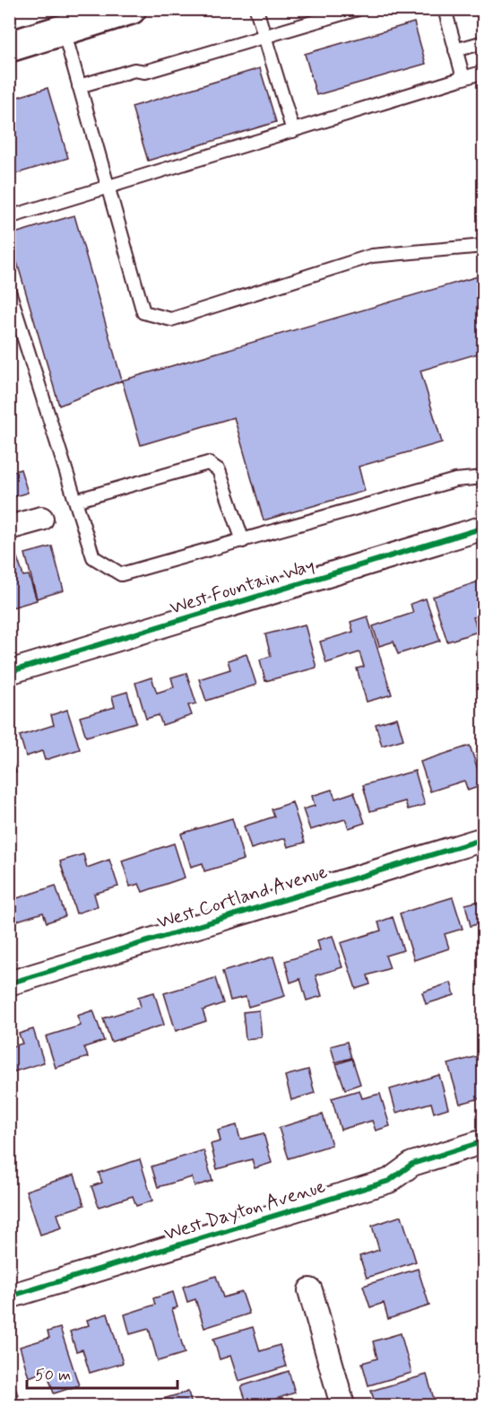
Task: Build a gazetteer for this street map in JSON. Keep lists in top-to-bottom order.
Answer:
{
  "streets": {
    "street": ["West Fountain Way", "West Cortland Avenue", "West Dayton Avenue"]
  },
  "scale_bar": "50 m"
}
